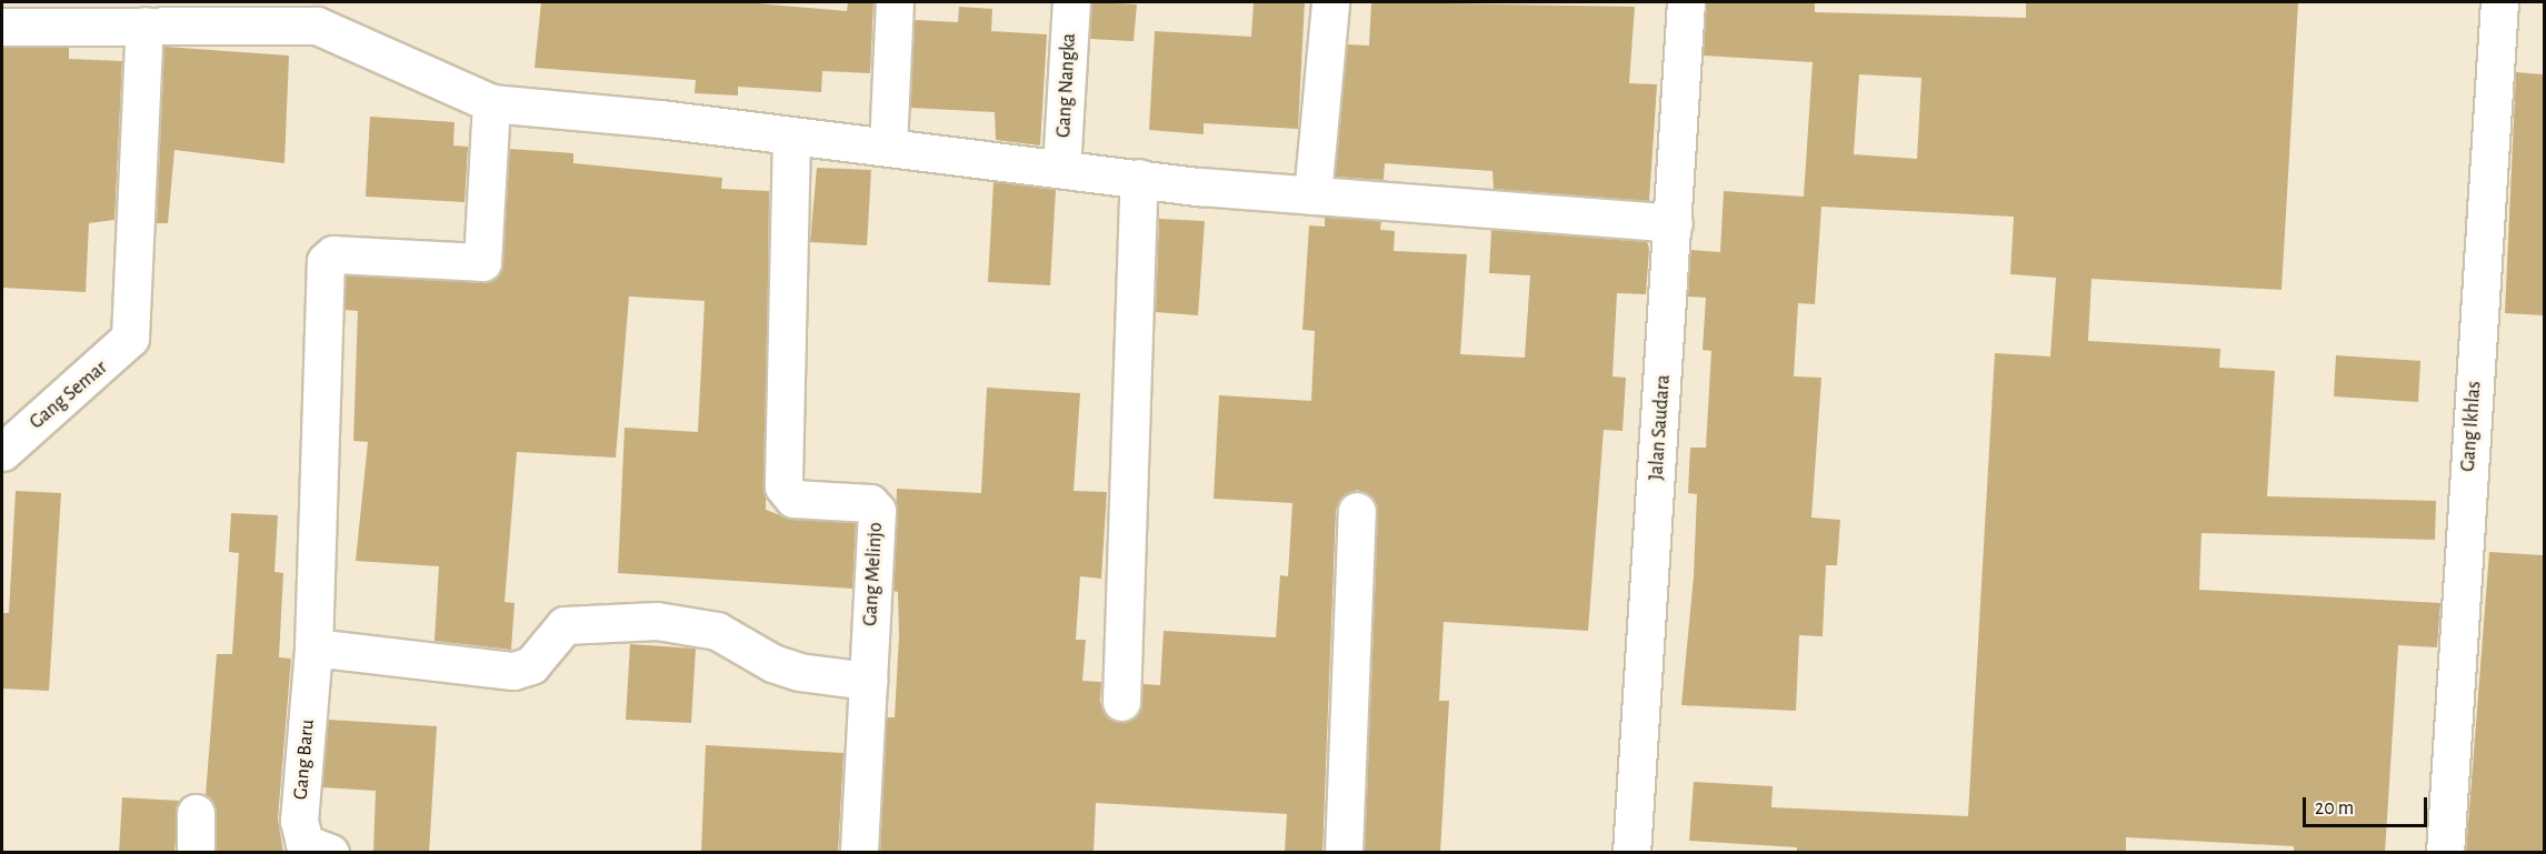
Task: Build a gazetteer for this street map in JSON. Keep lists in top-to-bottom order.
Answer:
{
  "streets": {
    "street": [
      "Gang Nangka",
      "Gang Semar",
      "Gang Ikhlas",
      "Jalan Saudara",
      "Gang Melinjo",
      "Gang Baru"
    ]
  },
  "scale_bar": "20 m"
}
